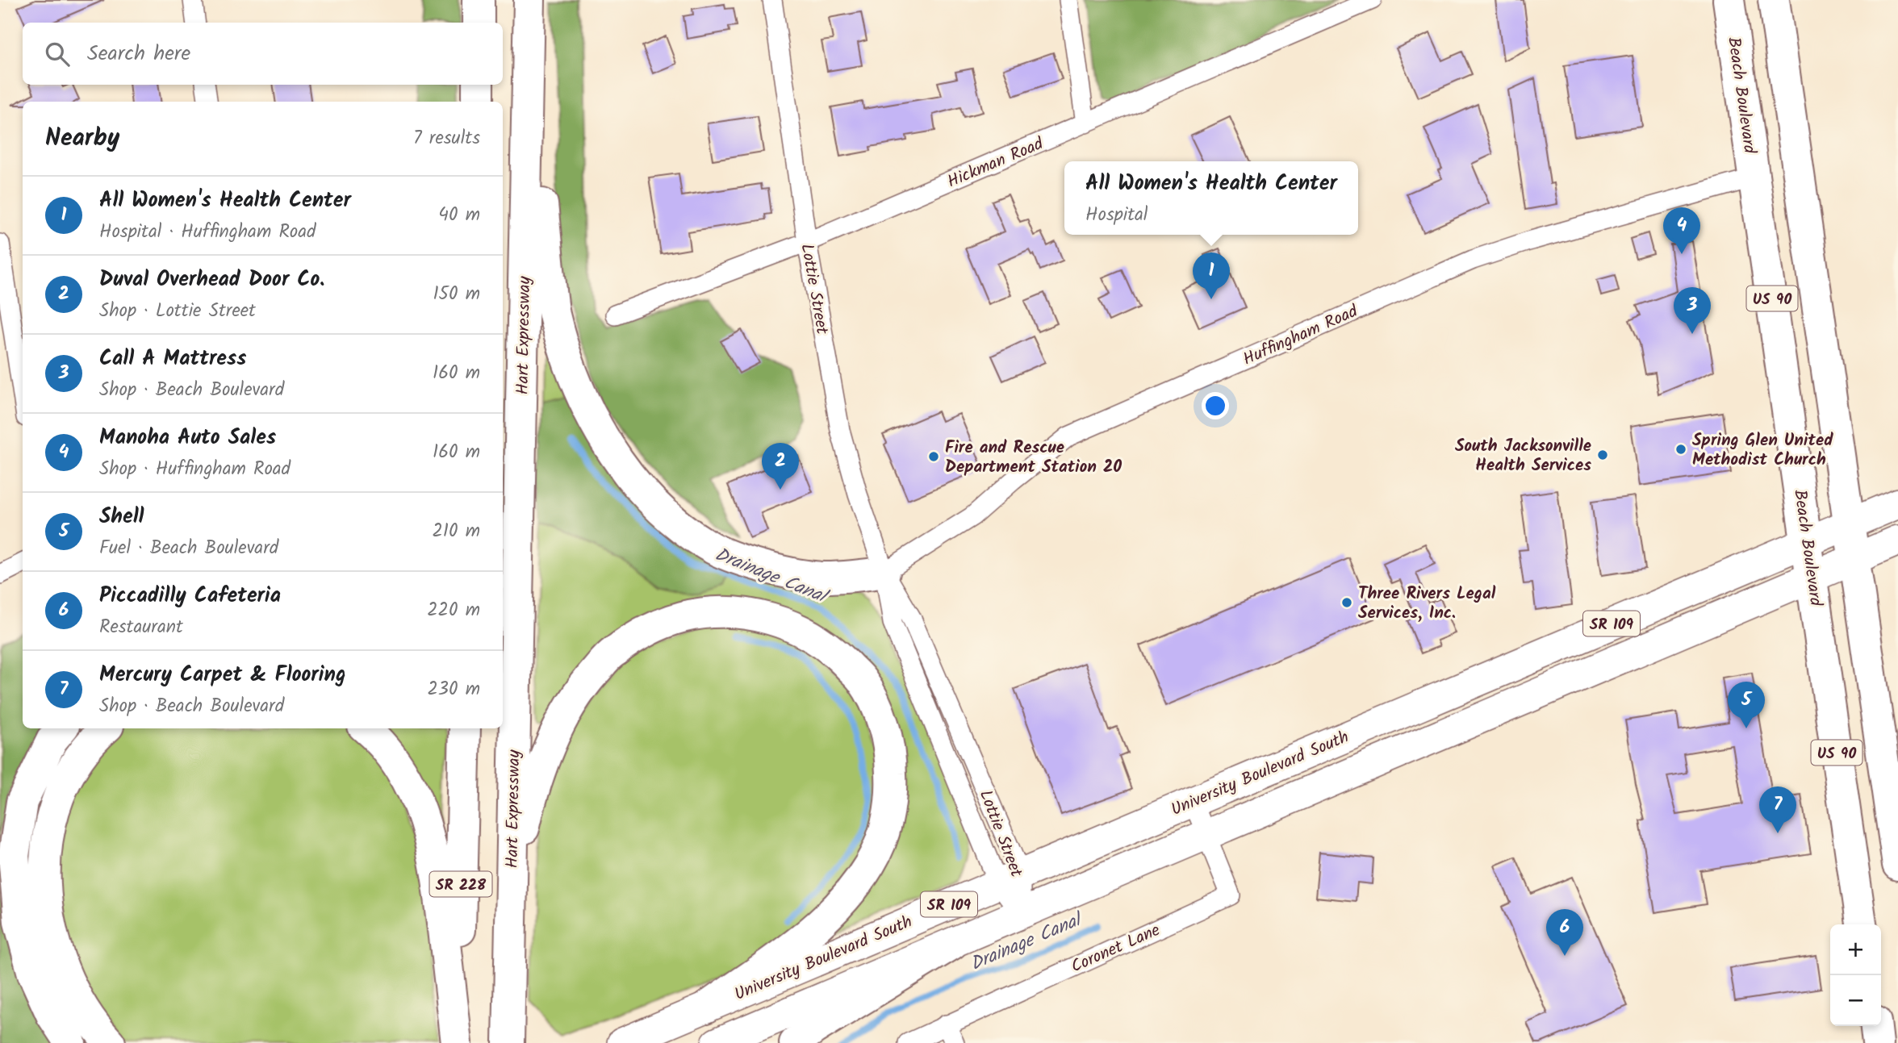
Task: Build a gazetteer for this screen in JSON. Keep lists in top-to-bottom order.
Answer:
{
  "streets": {
    "highway": [
      "Beach Boulevard",
      "US 90",
      "Hart Expressway",
      "SR 228"
    ],
    "main road": ["SR 109", "University Boulevard South"],
    "street": [
      "Hickman Road",
      "Lottie Street",
      "Huffingham Road",
      "Coronet Lane"
    ]
  },
  "crossings": [
    ["Beach Boulevard", "Huffingham Road"],
    ["Beach Boulevard", "SR 109"],
    ["Beach Boulevard", "University Boulevard South"],
    ["Hickman Road", "Lottie Street"],
    ["Lottie Street", "Huffingham Road"],
    ["Lottie Street", "SR 109"],
    ["Lottie Street", "University Boulevard South"],
    ["US 90", "SR 109"],
    ["US 90", "University Boulevard South"],
    ["SR 109", "Coronet Lane"],
    ["University Boulevard South", "Coronet Lane"]
  ],
  "water": ["Drainage Canal"],
  "places": [
    "Spring Glen United Methodist Church",
    "South Jacksonville Health Services",
    "Fire and Rescue Department Station 20",
    "Three Rivers Legal Services, Inc."
  ],
  "page": {
    "search": "Search here",
    "heading": ["Nearby", "7 results"],
    "popup": ["All Women's Health Center", "Hospital"],
    "list": [
      {
        "mark": "1",
        "name": "All Women's Health Center",
        "note": "Hospital · Huffingham Road",
        "value": "40 m"
      },
      {
        "mark": "2",
        "name": "Duval Overhead Door Co.",
        "note": "Shop · Lottie Street",
        "value": "150 m"
      },
      {
        "mark": "3",
        "name": "Call A Mattress",
        "note": "Shop · Beach Boulevard",
        "value": "160 m"
      },
      {
        "mark": "4",
        "name": "Manoha Auto Sales",
        "note": "Shop · Huffingham Road",
        "value": "160 m"
      },
      {
        "mark": "5",
        "name": "Shell",
        "note": "Fuel · Beach Boulevard",
        "value": "210 m"
      },
      {
        "mark": "6",
        "name": "Piccadilly Cafeteria",
        "note": "Restaurant",
        "value": "220 m"
      },
      {
        "mark": "7",
        "name": "Mercury Carpet & Flooring",
        "note": "Shop · Beach Boulevard",
        "value": "230 m"
      }
    ],
    "pins": [
      "4",
      "1",
      "3",
      "2",
      "5",
      "7",
      "6"
    ],
    "map_buttons": ["+", "−"]
  }
}
